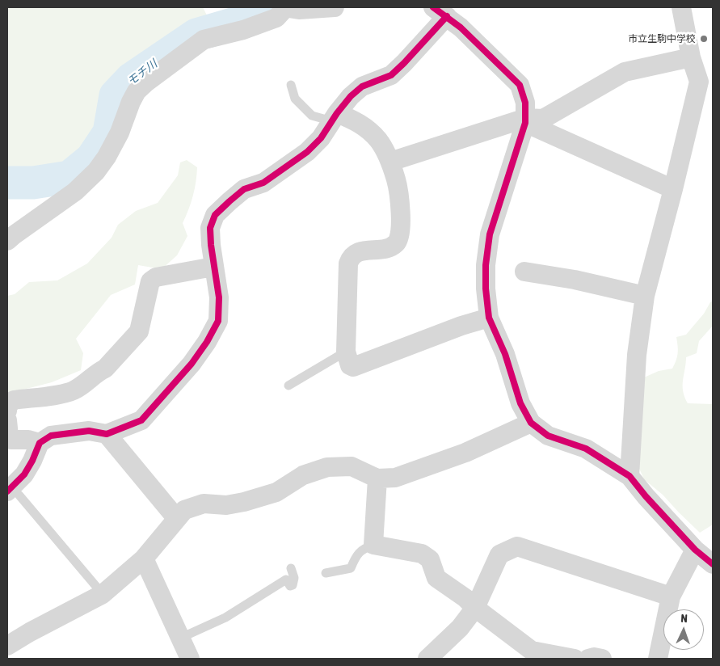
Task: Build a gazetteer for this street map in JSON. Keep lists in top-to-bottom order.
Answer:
{
  "water": ["モチ川"],
  "places": ["市立生駒中学校"],
  "north": "top"
}
